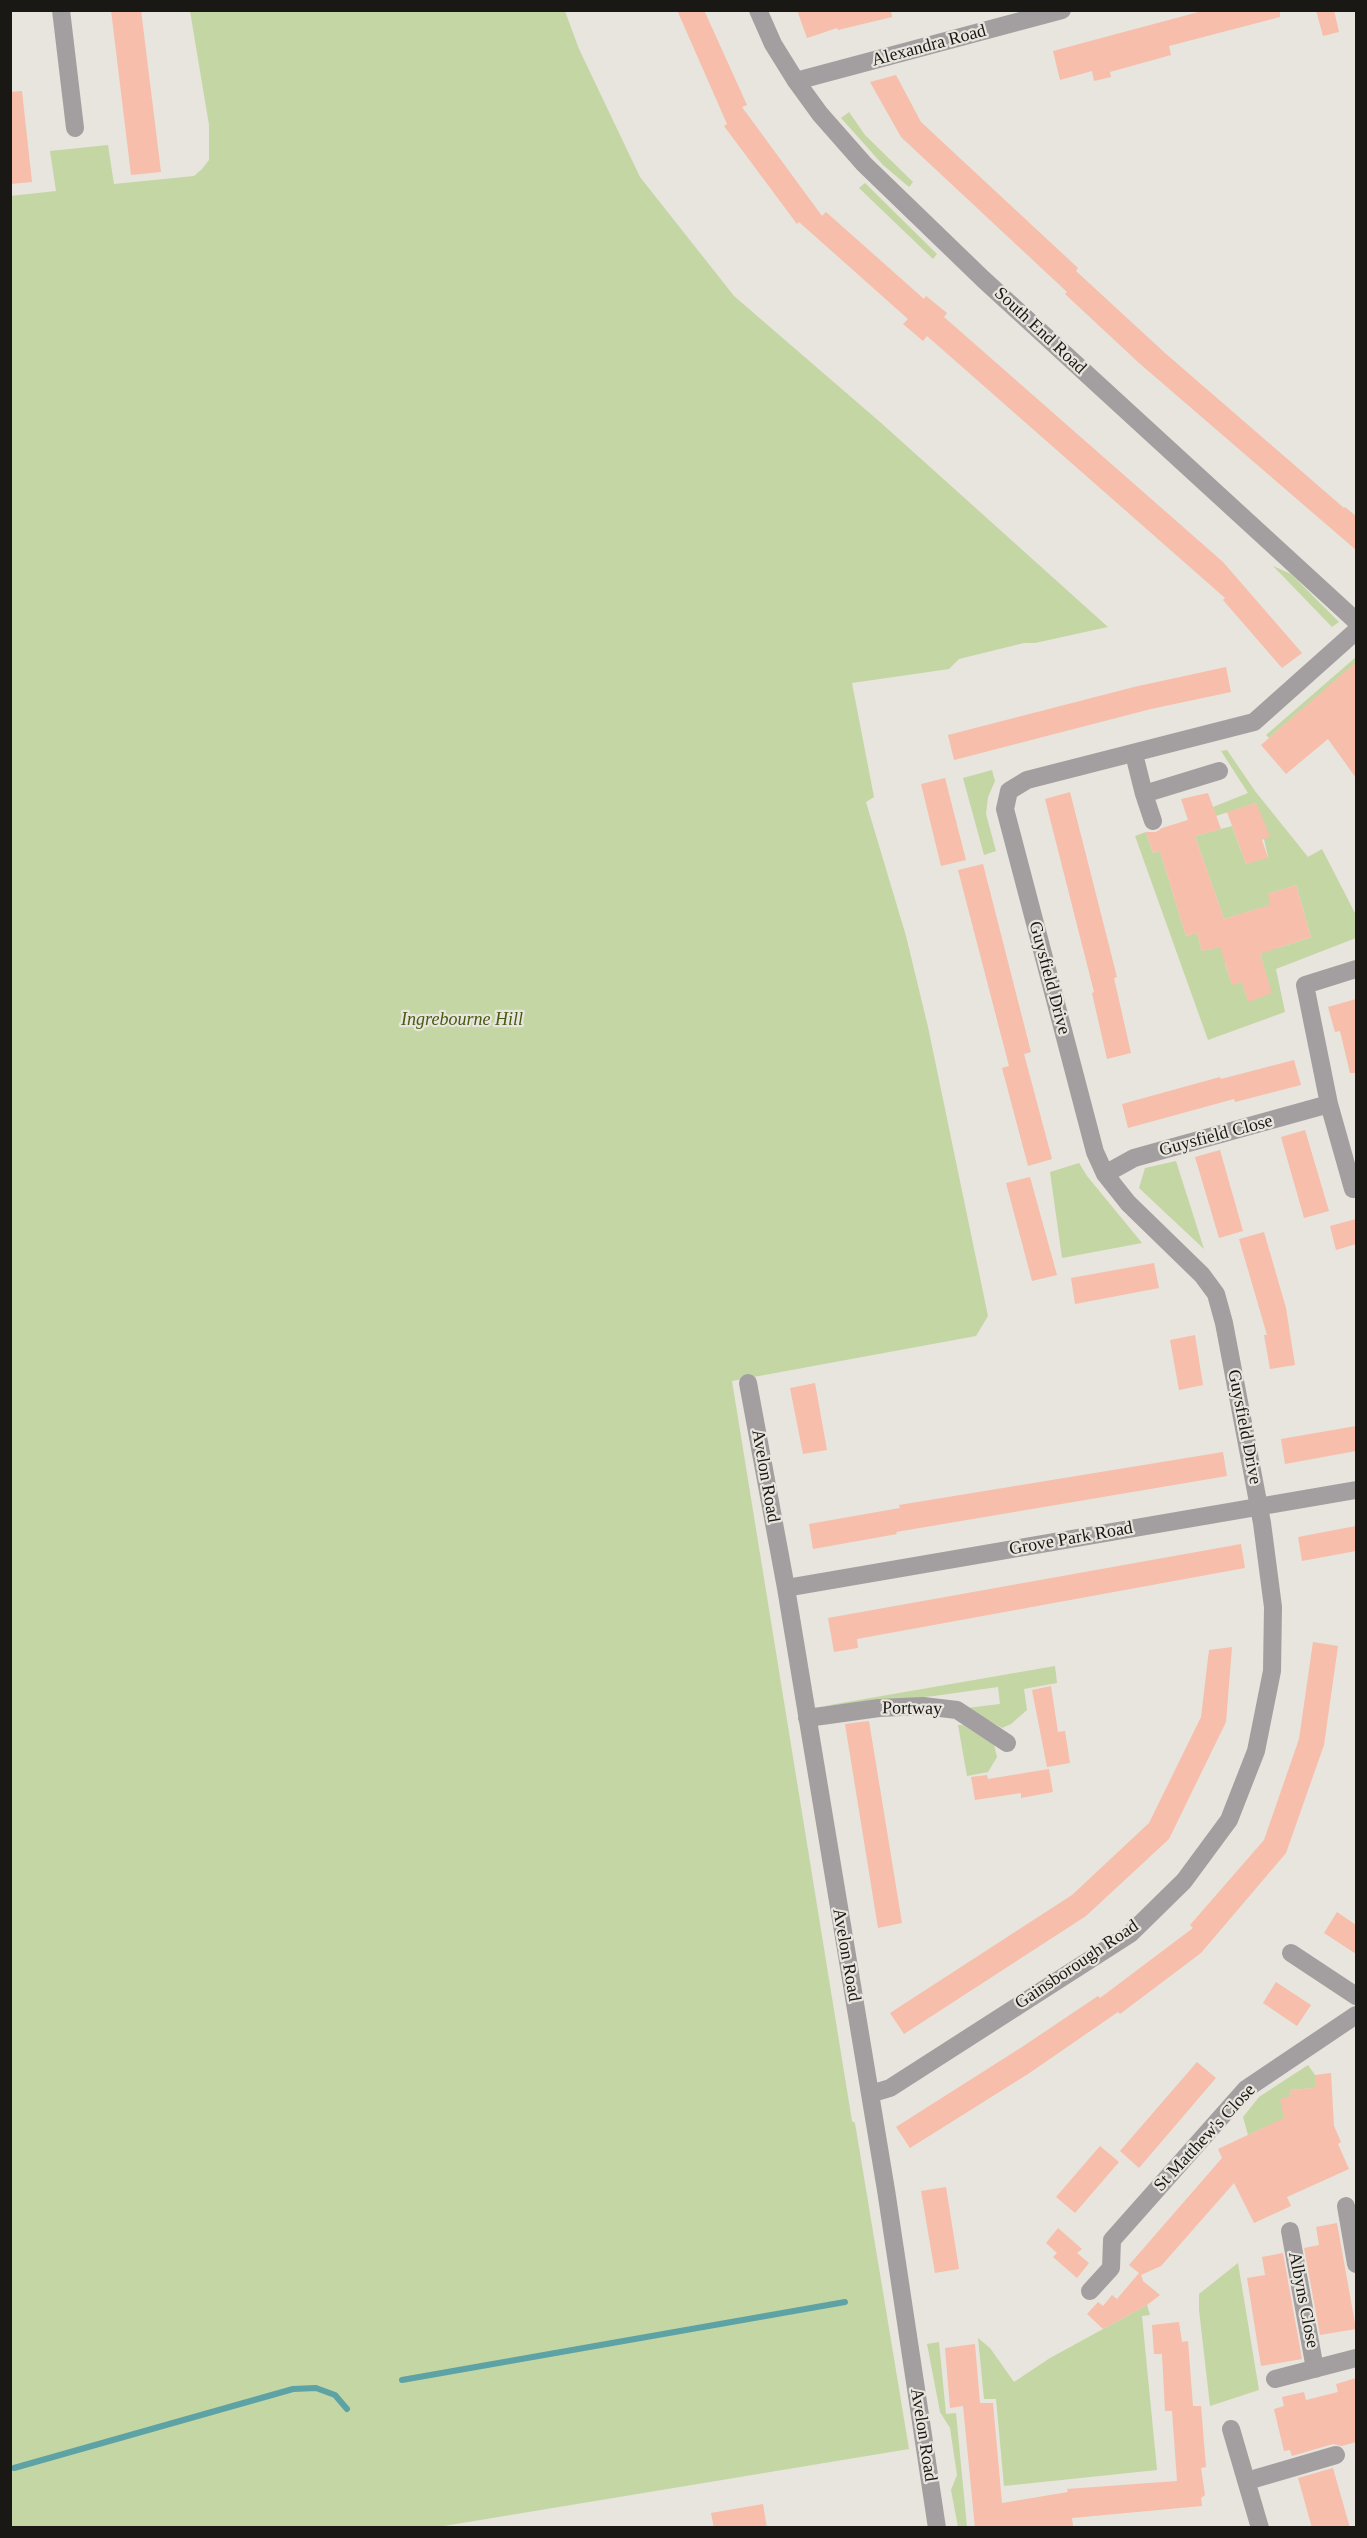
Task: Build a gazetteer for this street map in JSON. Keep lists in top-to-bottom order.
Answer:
{
  "streets": {
    "street": [
      "Alexandra Road",
      "South End Road",
      "Guysfield Drive",
      "Guysfield Close",
      "Avelon Road",
      "Grove Park Road",
      "Portway",
      "Gainsborough Road",
      "St Matthew's Close",
      "Albyns Close"
    ]
  },
  "crossings": [
    ["Alexandra Road", "South End Road"],
    ["Guysfield Drive", "Guysfield Close"],
    ["Guysfield Drive", "Grove Park Road"],
    ["Guysfield Drive", "Gainsborough Road"],
    ["Avelon Road", "Grove Park Road"],
    ["Avelon Road", "Portway"],
    ["Avelon Road", "Gainsborough Road"],
    ["Grove Park Road", "Gainsborough Road"]
  ],
  "parks": ["Ingrebourne Hill"]
}
